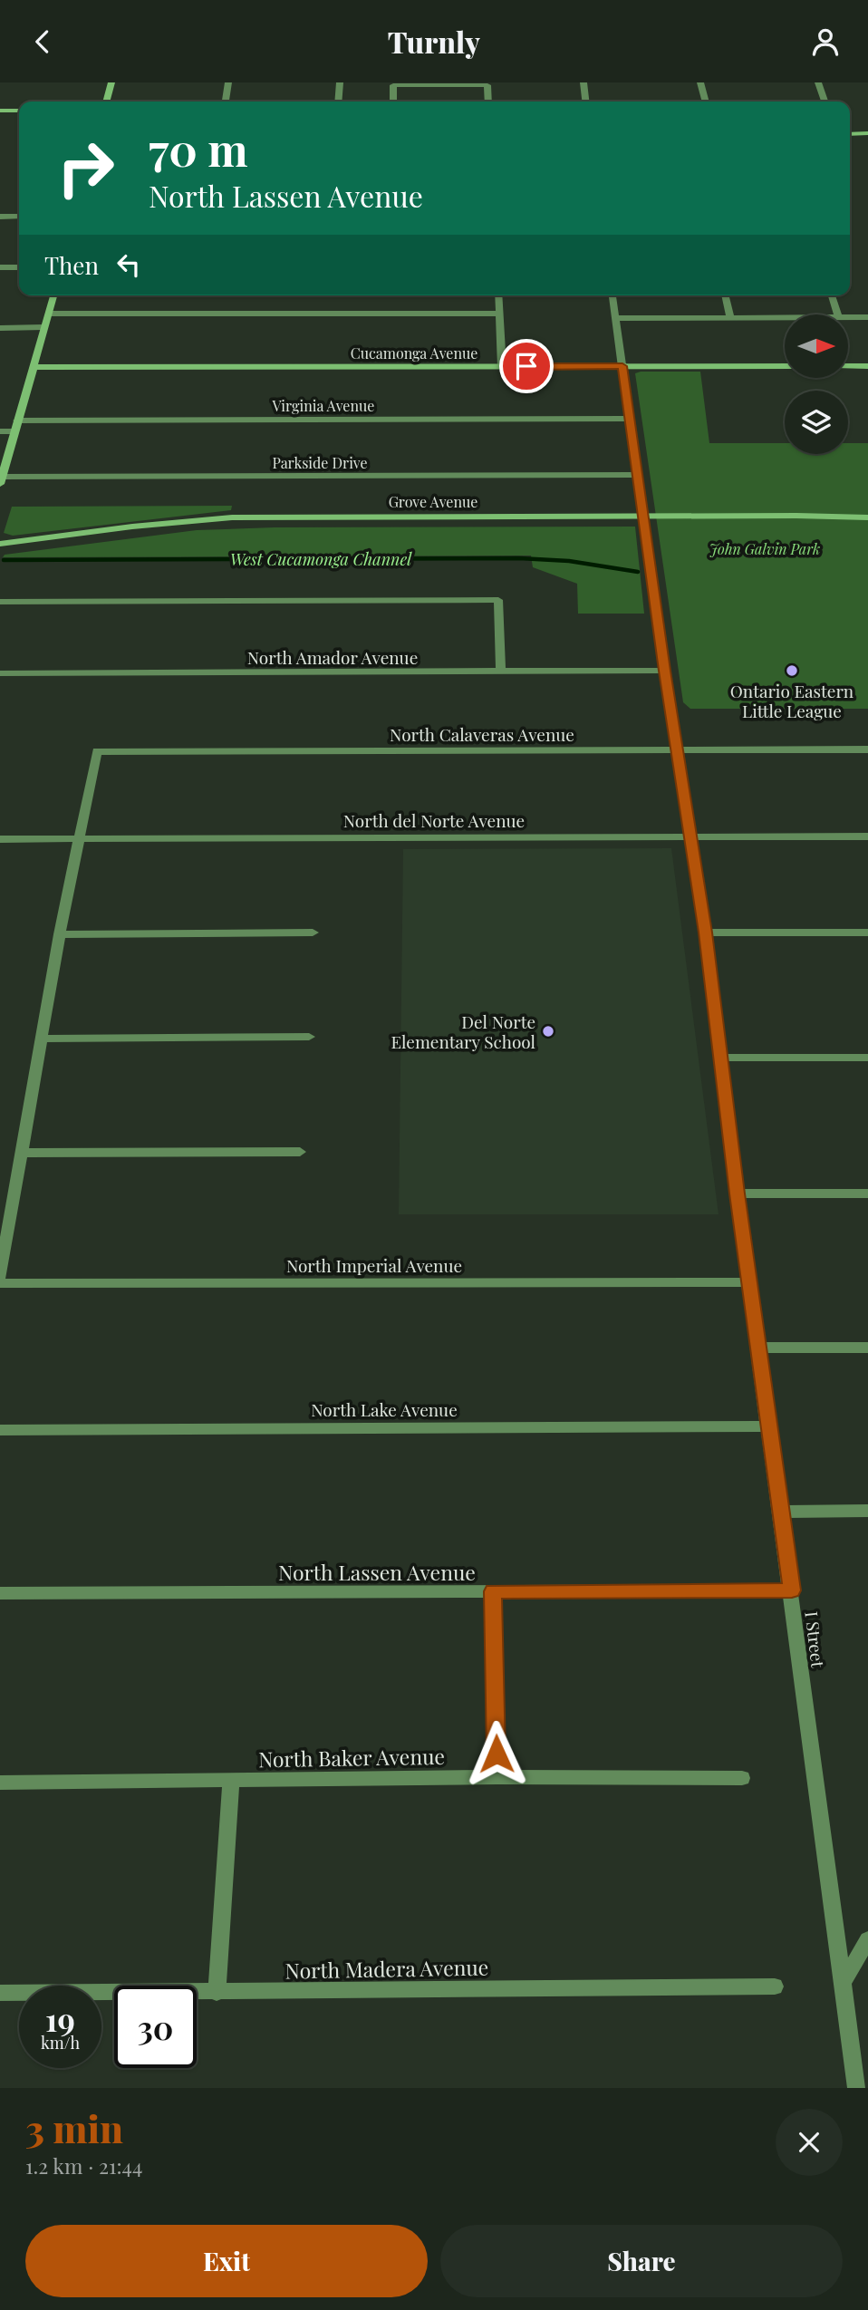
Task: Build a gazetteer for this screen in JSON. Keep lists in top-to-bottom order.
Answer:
{
  "streets": {
    "street": [
      "Cucamonga Avenue",
      "Virginia Avenue",
      "Parkside Drive",
      "Grove Avenue",
      "North Amador Avenue",
      "North Calaveras Avenue",
      "North del Norte Avenue",
      "North Imperial Avenue",
      "North Lake Avenue",
      "North Lassen Avenue",
      "I Street",
      "North Baker Avenue",
      "North Madera Avenue"
    ]
  },
  "crossings": [
    ["Cucamonga Avenue", "I Street"],
    ["Virginia Avenue", "I Street"],
    ["Parkside Drive", "I Street"],
    ["Grove Avenue", "I Street"],
    ["North Amador Avenue", "I Street"],
    ["North Calaveras Avenue", "North del Norte Avenue"],
    ["North Calaveras Avenue", "I Street"],
    ["North del Norte Avenue", "I Street"],
    ["North Imperial Avenue", "I Street"],
    ["North Lake Avenue", "I Street"],
    ["North Lassen Avenue", "I Street"]
  ],
  "water": ["West Cucamonga Channel"],
  "parks": ["John Galvin Park"],
  "places": ["Ontario Eastern Little League", "Del Norte Elementary School"],
  "north": "right",
  "page": {
    "header": "Turnly",
    "turn": ["70 m", "North Lassen Avenue"],
    "then": "Then",
    "speed": "19 km/h",
    "limit": "30",
    "heading": ["3 min", "1.2 km · 21:44"],
    "buttons": ["Exit", "Share"]
  }
}
